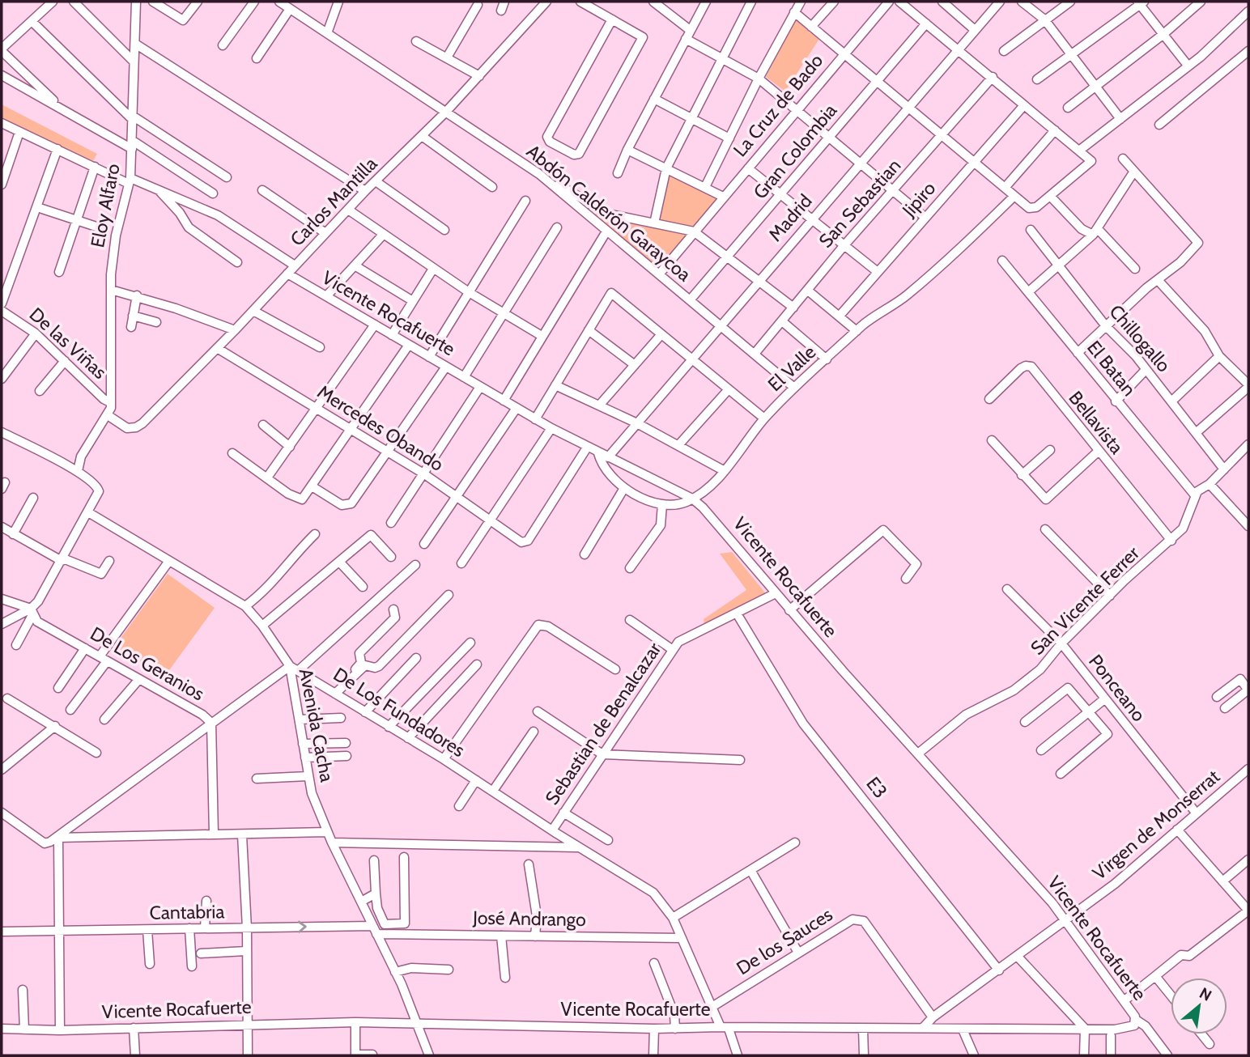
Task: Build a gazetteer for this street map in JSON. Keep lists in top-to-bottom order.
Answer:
{
  "streets": {
    "street": [
      "La Cruz de Bado",
      "Gran Colombia",
      "Jipiro",
      "Carlos Mantilla",
      "San Sebastian",
      "Eloy Alfaro",
      "Abdón Calderón Garaycoa",
      "Madrid",
      "Vicente Rocafuerte",
      "Chillogallo",
      "De las Viñas",
      "El Valle",
      "El Batan",
      "Bellavista",
      "Mercedes Obando",
      "San Vicente Ferrer",
      "De Los Geranios",
      "Ponceano",
      "De Los Fundadores",
      "Sebastian de Benalcazar",
      "Avenida Cacha",
      "E3",
      "Virgen de Monserrat",
      "Cantabria",
      "José Andrango",
      "De los Sauces"
    ]
  },
  "crossings": [
    ["La Cruz de Bado", "Abdón Calderón Garaycoa"],
    ["Gran Colombia", "Abdón Calderón Garaycoa"],
    ["Carlos Mantilla", "Eloy Alfaro"],
    ["Carlos Mantilla", "Abdón Calderón Garaycoa"],
    ["Carlos Mantilla", "Vicente Rocafuerte"],
    ["Carlos Mantilla", "Mercedes Obando"],
    ["San Sebastian", "Abdón Calderón Garaycoa"],
    ["Eloy Alfaro", "De las Viñas"],
    ["Abdón Calderón Garaycoa", "Madrid"],
    ["Abdón Calderón Garaycoa", "El Valle"],
    ["Madrid", "Vicente Rocafuerte"],
    ["Vicente Rocafuerte", "El Valle"],
    ["Vicente Rocafuerte", "Mercedes Obando"],
    ["Vicente Rocafuerte", "San Vicente Ferrer"],
    ["Vicente Rocafuerte", "De Los Fundadores"],
    ["Vicente Rocafuerte", "Sebastian de Benalcazar"],
    ["Vicente Rocafuerte", "Avenida Cacha"],
    ["Vicente Rocafuerte", "Virgen de Monserrat"],
    ["El Batan", "San Vicente Ferrer"],
    ["Bellavista", "San Vicente Ferrer"],
    ["San Vicente Ferrer", "Ponceano"],
    ["Ponceano", "Virgen de Monserrat"],
    ["De Los Fundadores", "Sebastian de Benalcazar"],
    ["De Los Fundadores", "Avenida Cacha"],
    ["De Los Fundadores", "José Andrango"],
    ["De Los Fundadores", "De los Sauces"],
    ["Avenida Cacha", "Cantabria"],
    ["Avenida Cacha", "José Andrango"],
    ["E3", "Virgen de Monserrat"],
    ["Virgen de Monserrat", "De los Sauces"],
    ["Cantabria", "José Andrango"]
  ],
  "north": "top right"
}
